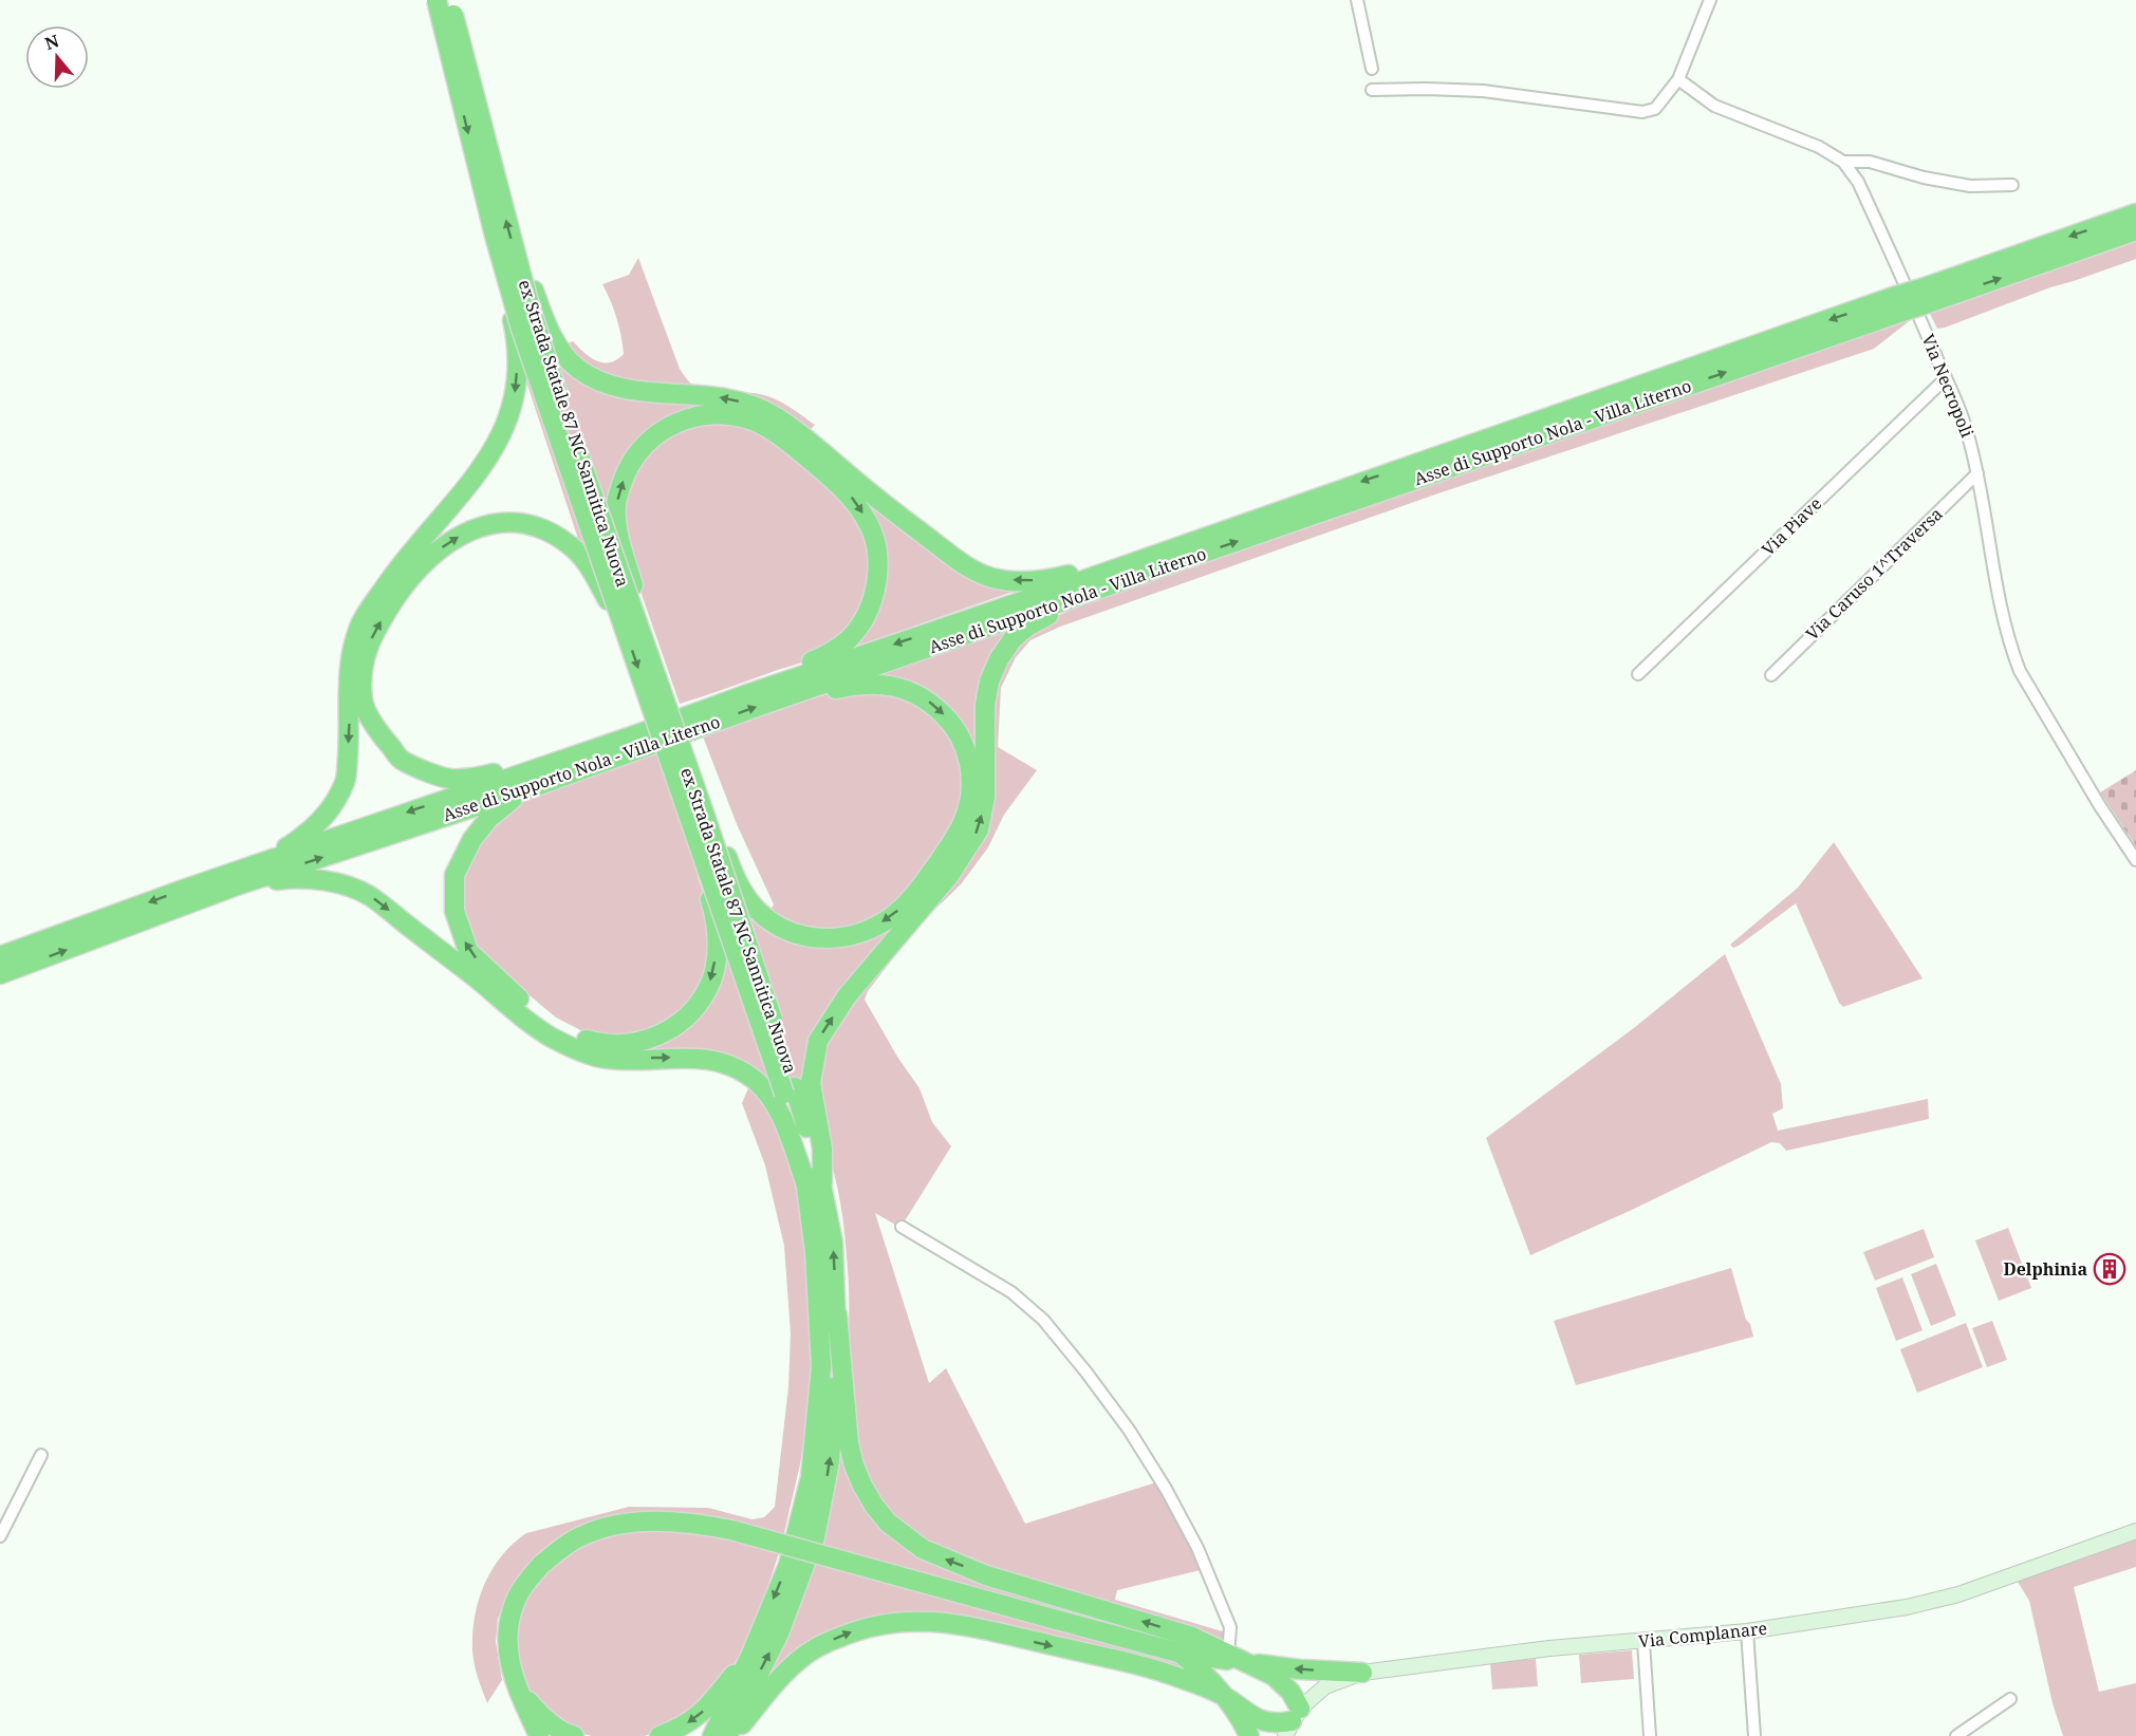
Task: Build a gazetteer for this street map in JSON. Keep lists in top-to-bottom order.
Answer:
{
  "streets": {
    "highway": ["Asse di Supporto Nola - Villa Literno", "ex Strada Statale 87 NC Sannitica Nuova"],
    "main road": ["Via Complanare"],
    "street": ["Via Necropoli", "Via Piave", "Via Caruso 1^Traversa"]
  },
  "crossings": [
    ["Via Necropoli", "Via Piave"],
    ["Via Necropoli", "Via Caruso 1^Traversa"]
  ],
  "places": {
    "building": ["Delphinia"]
  },
  "north": "top"
}
